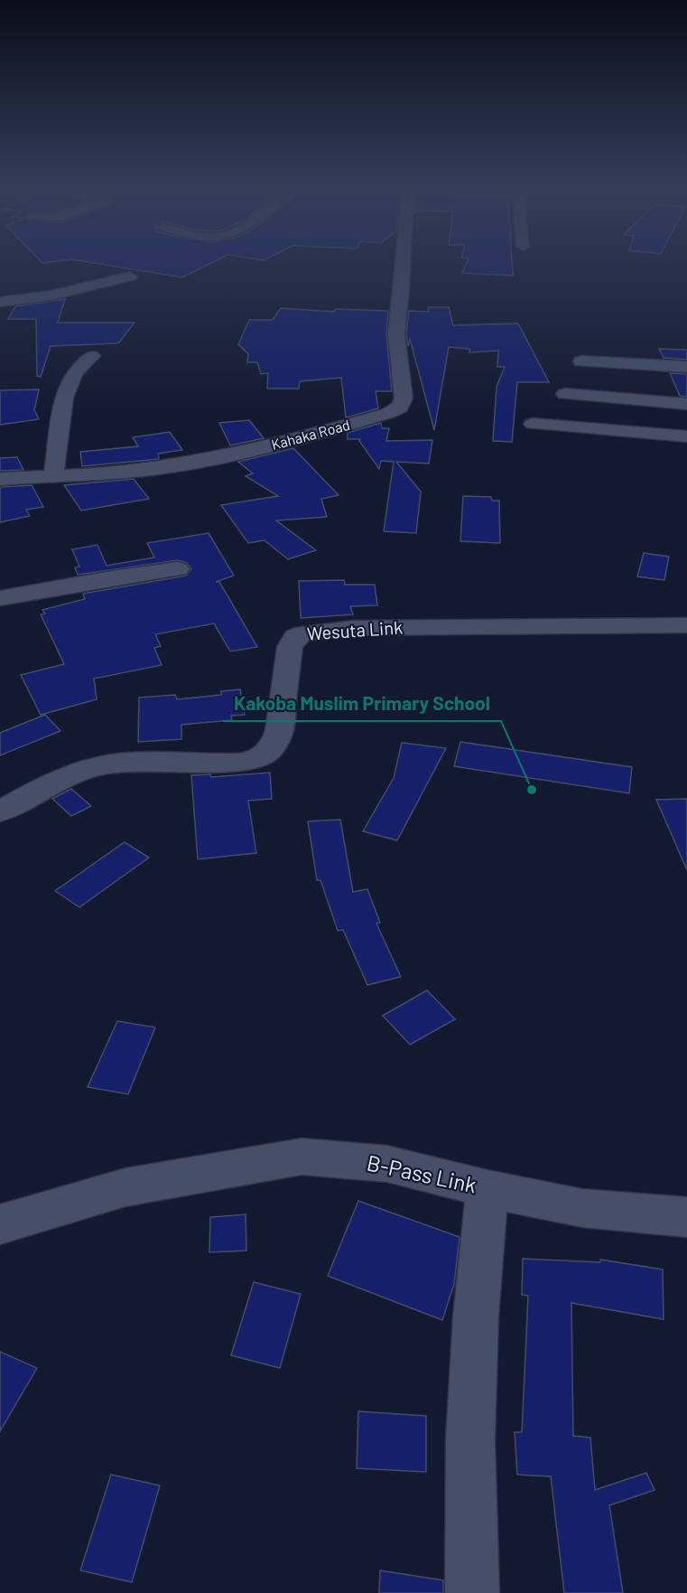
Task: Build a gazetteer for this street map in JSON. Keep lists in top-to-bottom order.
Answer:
{
  "streets": {
    "street": ["Kahaka Road", "Wesuta Link", "B-Pass Link"]
  },
  "places": ["Kakoba Muslim Primary School"]
}
